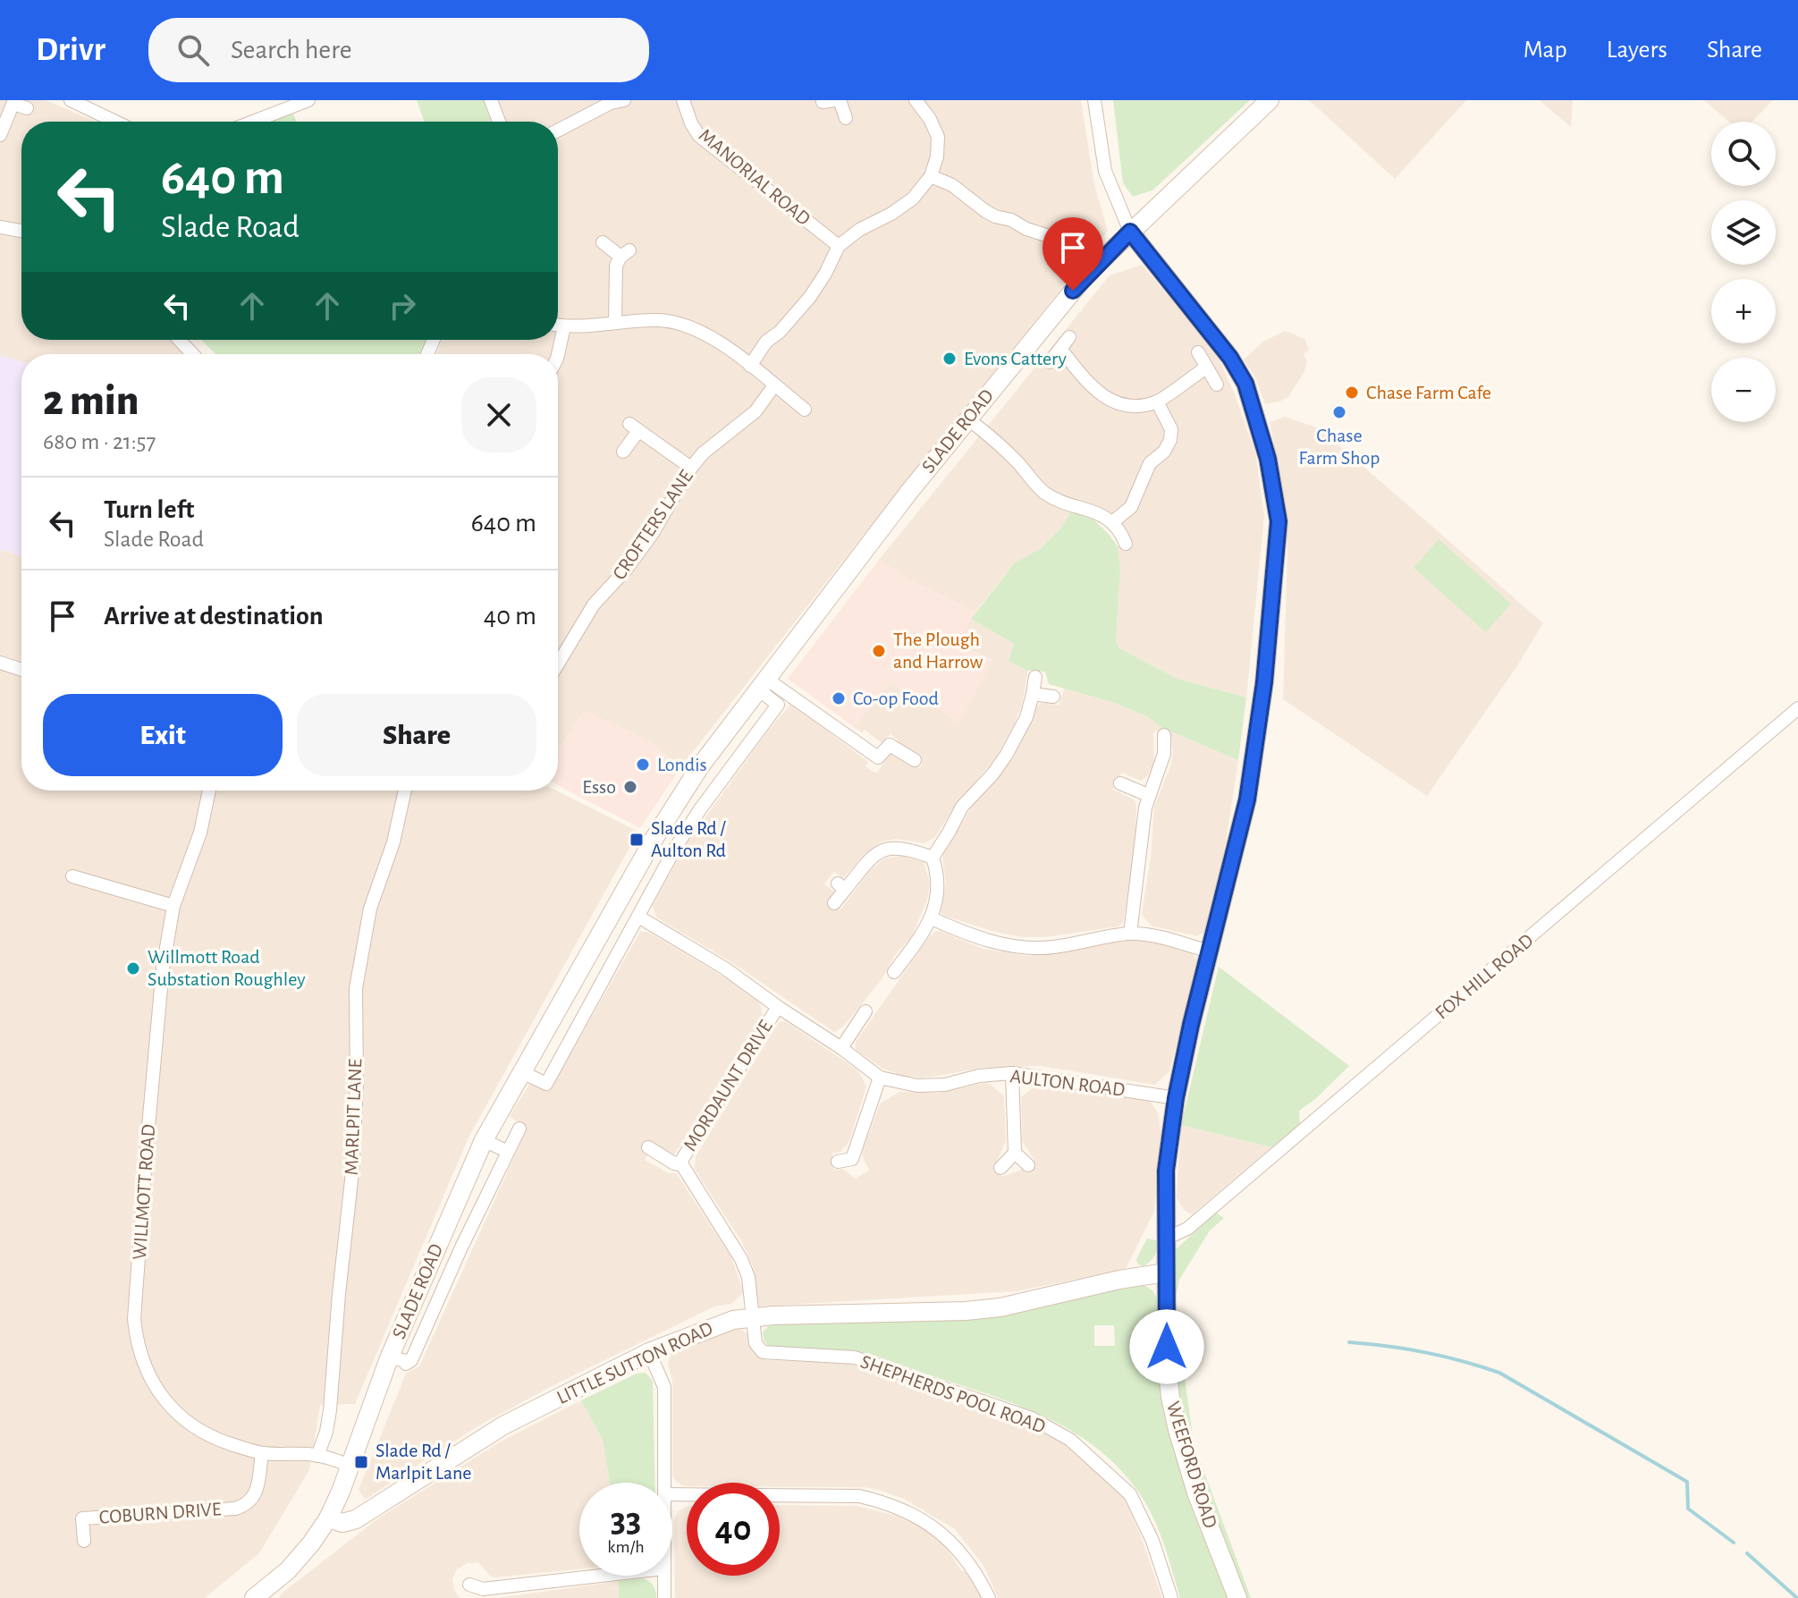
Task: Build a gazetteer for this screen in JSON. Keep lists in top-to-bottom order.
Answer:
{
  "streets": {
    "street": [
      "MANORIAL ROAD",
      "SLADE ROAD",
      "CROFTERS LANE",
      "FOX HILL ROAD",
      "AULTON ROAD",
      "MORDAUNT DRIVE",
      "MARLPIT LANE",
      "WILLMOTT ROAD",
      "LITTLE SUTTON ROAD",
      "SHEPHERDS POOL ROAD",
      "WEEFORD ROAD",
      "COBURN DRIVE"
    ]
  },
  "crossings": [
    ["SLADE ROAD", "WILLMOTT ROAD"],
    ["SLADE ROAD", "LITTLE SUTTON ROAD"],
    ["SLADE ROAD", "WEEFORD ROAD"],
    ["FOX HILL ROAD", "WEEFORD ROAD"],
    ["AULTON ROAD", "MORDAUNT DRIVE"],
    ["AULTON ROAD", "WEEFORD ROAD"],
    ["MORDAUNT DRIVE", "LITTLE SUTTON ROAD"],
    ["MORDAUNT DRIVE", "SHEPHERDS POOL ROAD"],
    ["MARLPIT LANE", "WILLMOTT ROAD"],
    ["WILLMOTT ROAD", "COBURN DRIVE"],
    ["LITTLE SUTTON ROAD", "SHEPHERDS POOL ROAD"],
    ["LITTLE SUTTON ROAD", "WEEFORD ROAD"]
  ],
  "places": {
    "other": [
      "Evons Cattery",
      "Chase Farm Cafe",
      "Chase Farm Shop",
      "The Plough and Harrow",
      "Co-op Food",
      "Londis",
      "Esso",
      "Willmott Road Substation Roughley"
    ],
    "transit": ["Slade Rd / Aulton Rd", "Slade Rd / Marlpit Lane"]
  },
  "page": {
    "header": "Drivr",
    "search": "Search here",
    "nav": ["Map", "Layers", "Share"],
    "map_buttons": ["+", "−"],
    "turn": ["640 m", "Slade Road"],
    "heading": ["2 min", "680 m · 21:57"],
    "list": [
      {
        "name": "Turn left",
        "note": "Slade Road",
        "value": "640 m"
      },
      {
        "name": "Arrive at destination",
        "value": "40 m"
      }
    ],
    "buttons": ["Exit", "Share"],
    "speed": "33 km/h",
    "limit": "40"
  }
}
